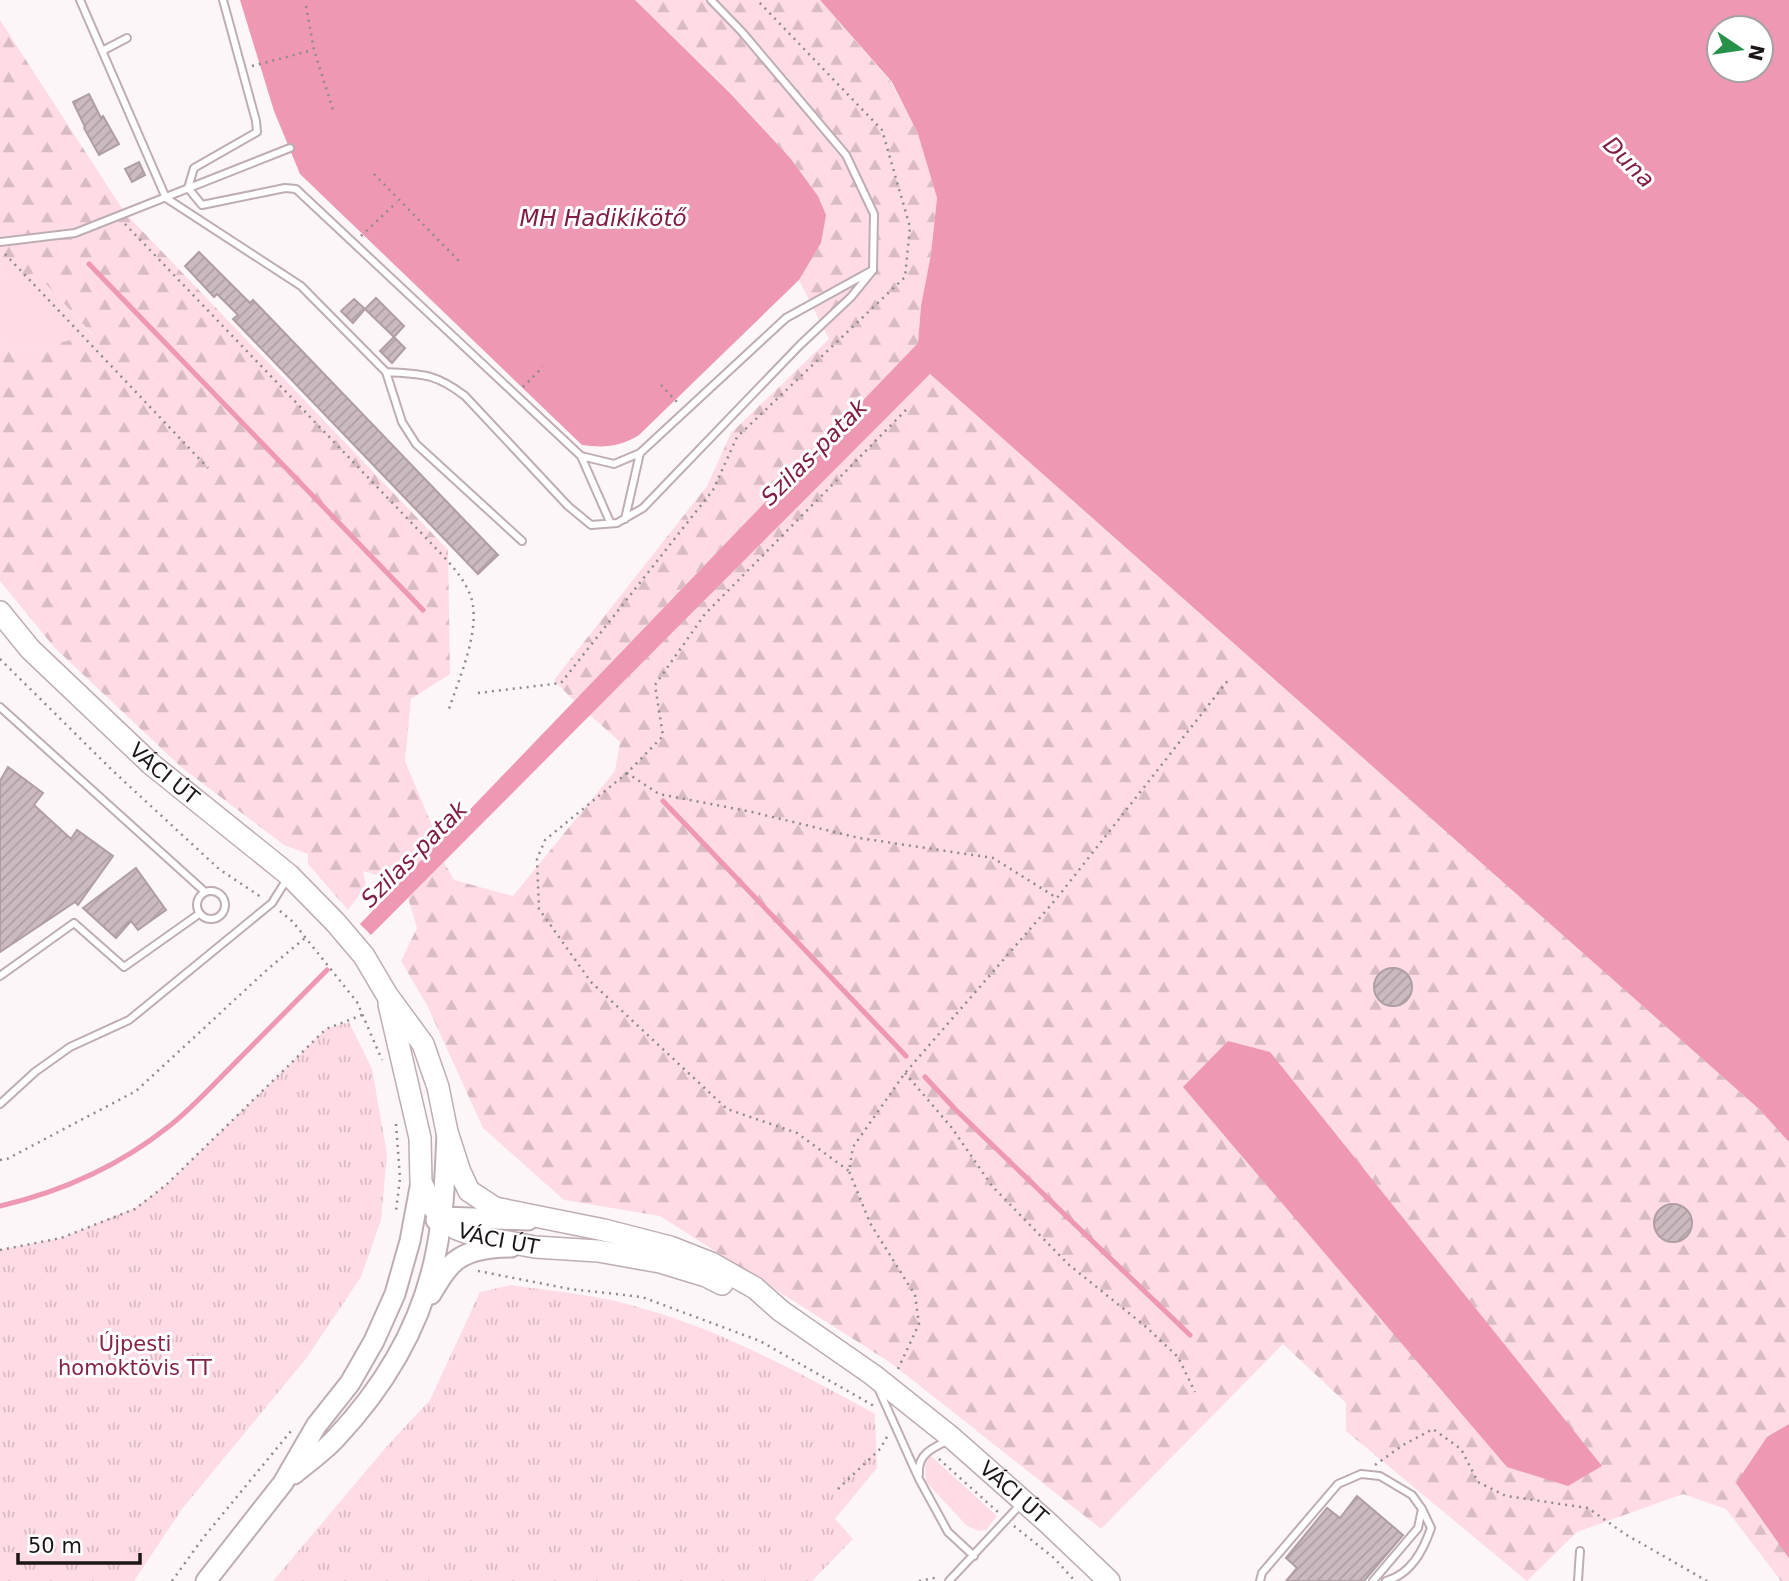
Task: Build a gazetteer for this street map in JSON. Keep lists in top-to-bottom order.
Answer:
{
  "streets": {
    "main road": ["VÁCI ÚT"]
  },
  "water": ["Duna", "MH Hadikikötő", "Szilas-patak"],
  "parks": ["Újpesti homoktövis TT"],
  "scale_bar": "50 m",
  "north": "right"
}
